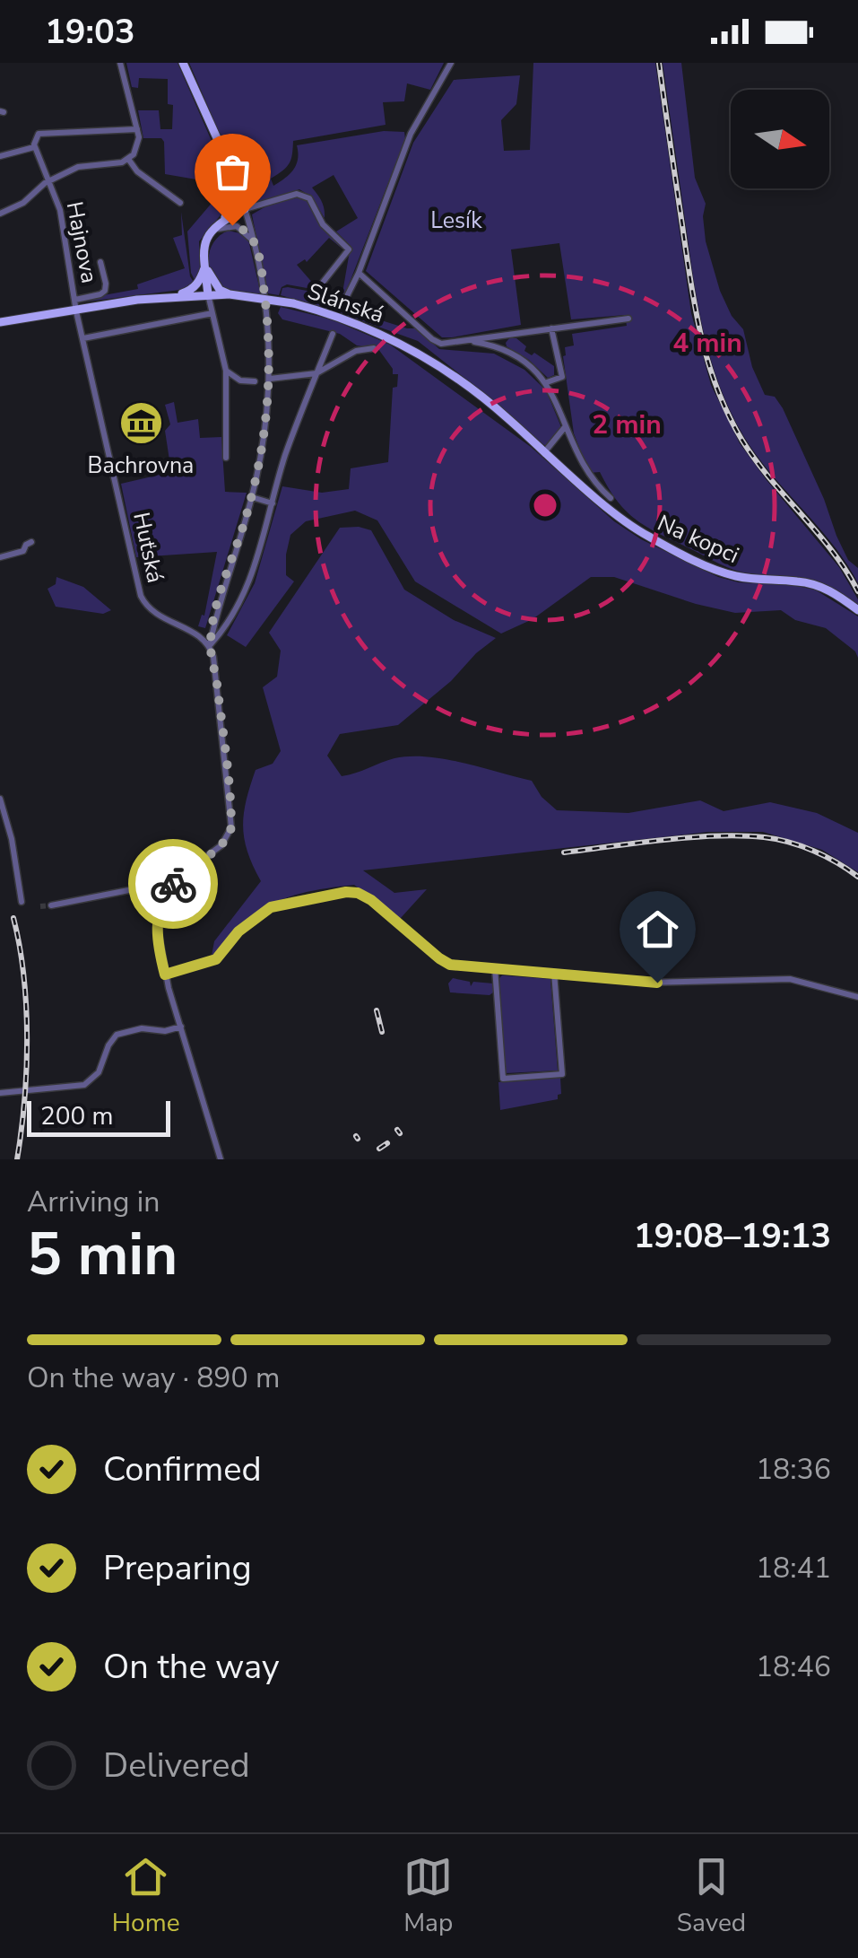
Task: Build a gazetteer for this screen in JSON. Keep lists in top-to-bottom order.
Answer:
{
  "streets": {
    "main road": ["Slánská", "Na kopci"],
    "street": ["Hajnova", "Huťská"]
  },
  "crossings": [
    ["Hajnova", "Slánská"],
    ["Hajnova", "Huťská"],
    ["Slánská", "Na kopci"],
    ["Slánská", "Huťská"]
  ],
  "parks": ["Lesík"],
  "places": {
    "museum": ["Bachrovna"]
  },
  "scale_bar": "200 m",
  "north": "right",
  "page": {
    "status": "19:03",
    "scale": "200 m",
    "heading": ["5 min", "Arriving in", "19:08–19:13"],
    "bar": "On the way · 890 m",
    "list": [
      ["Confirmed", "18:36"],
      ["Preparing", "18:41"],
      ["On the way", "18:46"],
      "Delivered"
    ],
    "tabs": ["Home", "Map", "Saved"]
  },
  "rings": ["4 min", "2 min"]
}
